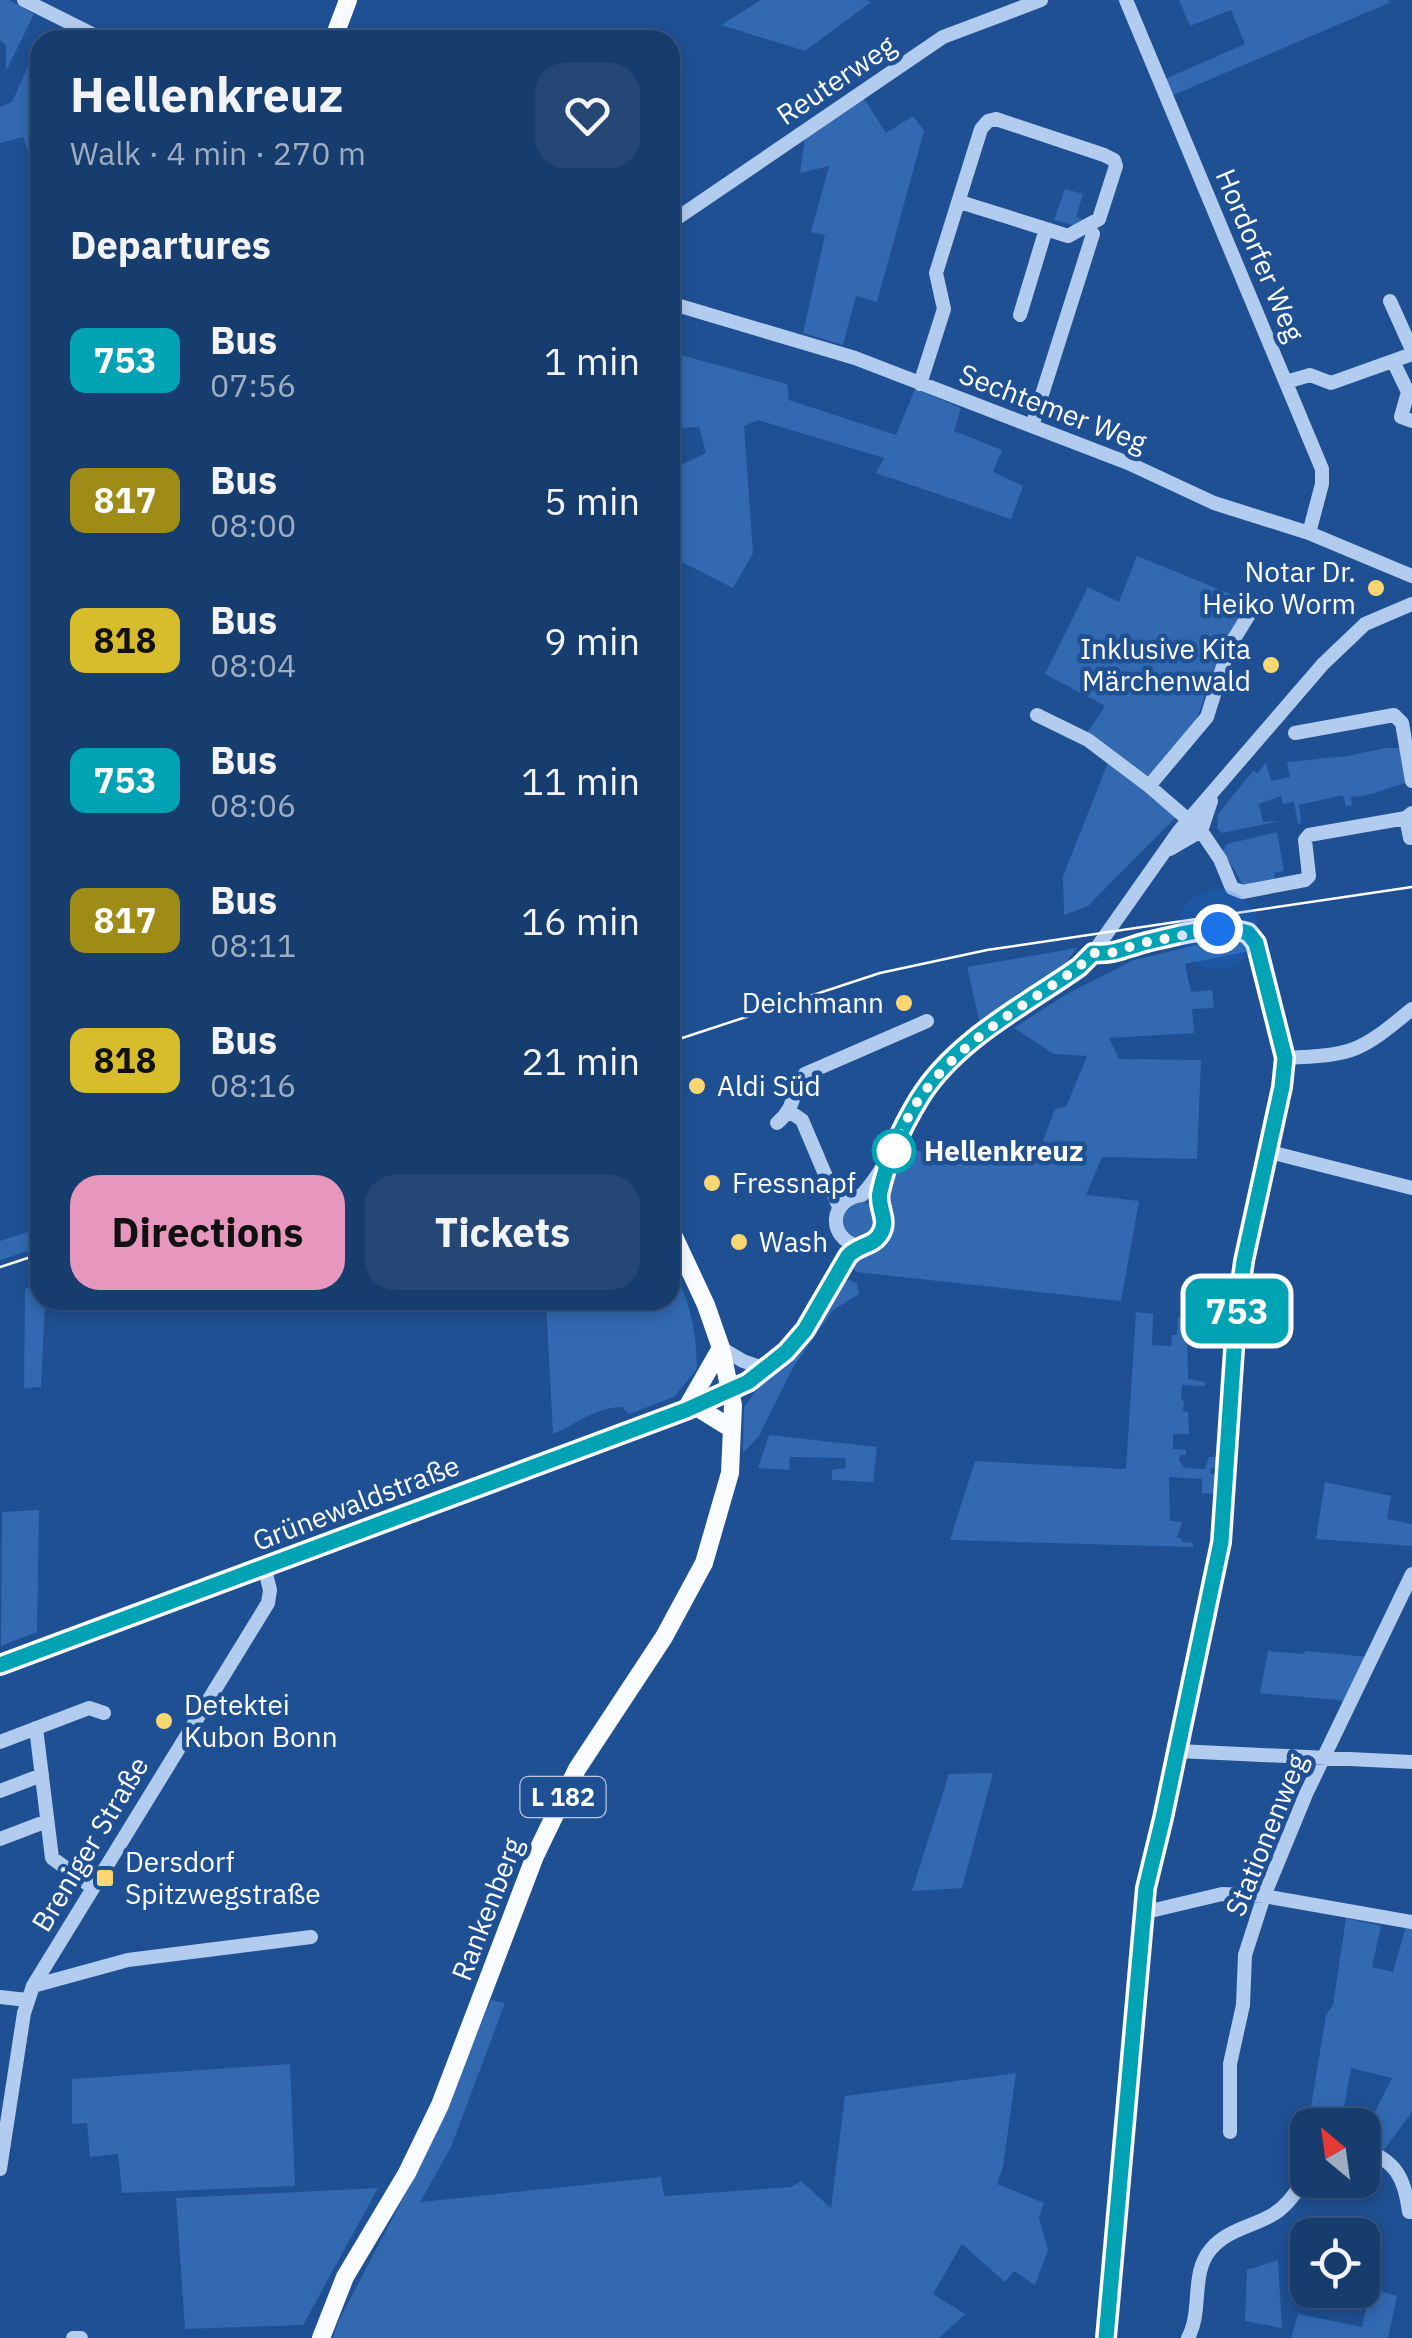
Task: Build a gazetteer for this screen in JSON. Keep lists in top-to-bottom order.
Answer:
{
  "streets": {
    "main road": ["Grünewaldstraße", "L 182", "Rankenberg"],
    "street": [
      "Reuterweg",
      "Hordorfer Weg",
      "Sechtemer Weg",
      "Stationenweg",
      "Breniger Straße"
    ]
  },
  "crossings": [
    ["Hordorfer Weg", "Sechtemer Weg"],
    ["Grünewaldstraße", "Breniger Straße"],
    ["Grünewaldstraße", "Rankenberg"]
  ],
  "places": {
    "other": [
      "Notar Dr. Heiko Worm",
      "Inklusive Kita Märchenwald",
      "Deichmann",
      "Aldi Süd",
      "Hellenkreuz",
      "Fressnapf",
      "Wash",
      "Detektei Kubon Bonn"
    ],
    "transit": ["Dersdorf Spitzwegstraße"]
  },
  "lines": ["bus line 753"],
  "north": "top left",
  "page": {
    "on_map": "753",
    "heading": [
      ["Hellenkreuz", "Walk · 4 min · 270 m"],
      "Departures"
    ],
    "list": [
      {
        "mark": "753",
        "name": "Bus",
        "note": "07:56",
        "value": "1 min"
      },
      {
        "mark": "817",
        "name": "Bus",
        "note": "08:00",
        "value": "5 min"
      },
      {
        "mark": "818",
        "name": "Bus",
        "note": "08:04",
        "value": "9 min"
      },
      {
        "mark": "753",
        "name": "Bus",
        "note": "08:06",
        "value": "11 min"
      },
      {
        "mark": "817",
        "name": "Bus",
        "note": "08:11",
        "value": "16 min"
      },
      {
        "mark": "818",
        "name": "Bus",
        "note": "08:16",
        "value": "21 min"
      }
    ],
    "buttons": ["Directions", "Tickets"]
  }
}
